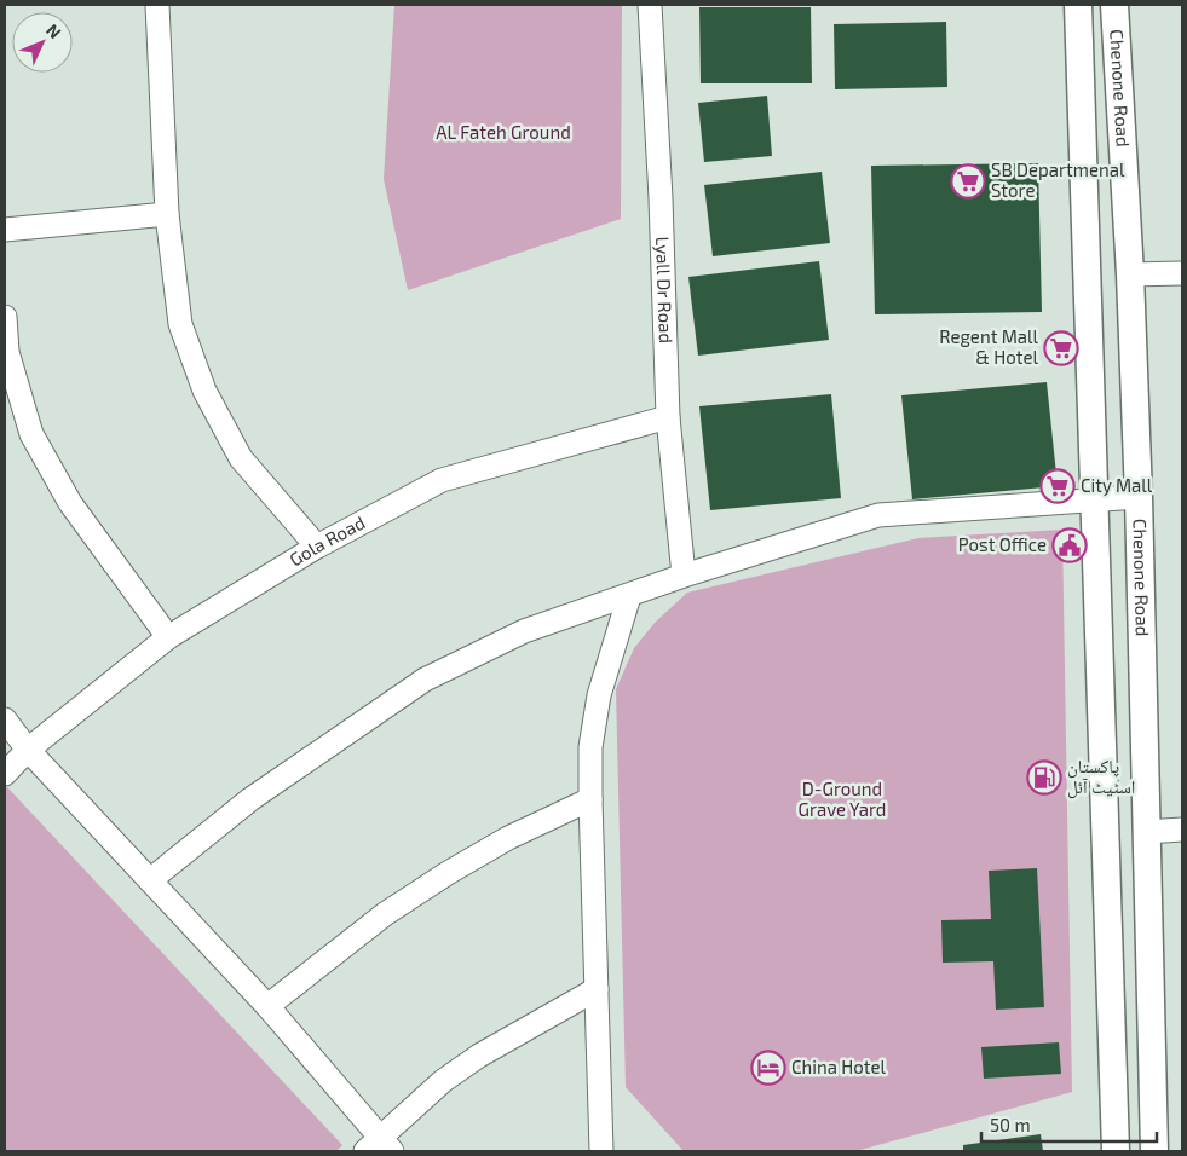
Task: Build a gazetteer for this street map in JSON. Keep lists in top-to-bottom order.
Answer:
{
  "streets": {
    "street": ["Chenone Road", "Lyall Dr Road", "Gola Road"]
  },
  "crossings": [
    ["Lyall Dr Road", "Gola Road"]
  ],
  "parks": ["AL Fateh Ground", "D-Ground Grave Yard"],
  "places": {
    "supermarket": ["SB Departmenal Store", "Regent Mall & Hotel", "City Mall"],
    "public building": ["Post Office"],
    "fuel station": ["پاکستان اسٹیٹ آئل"],
    "hotel": ["China Hotel"]
  },
  "scale_bar": "50 m",
  "north": "top right"
}
